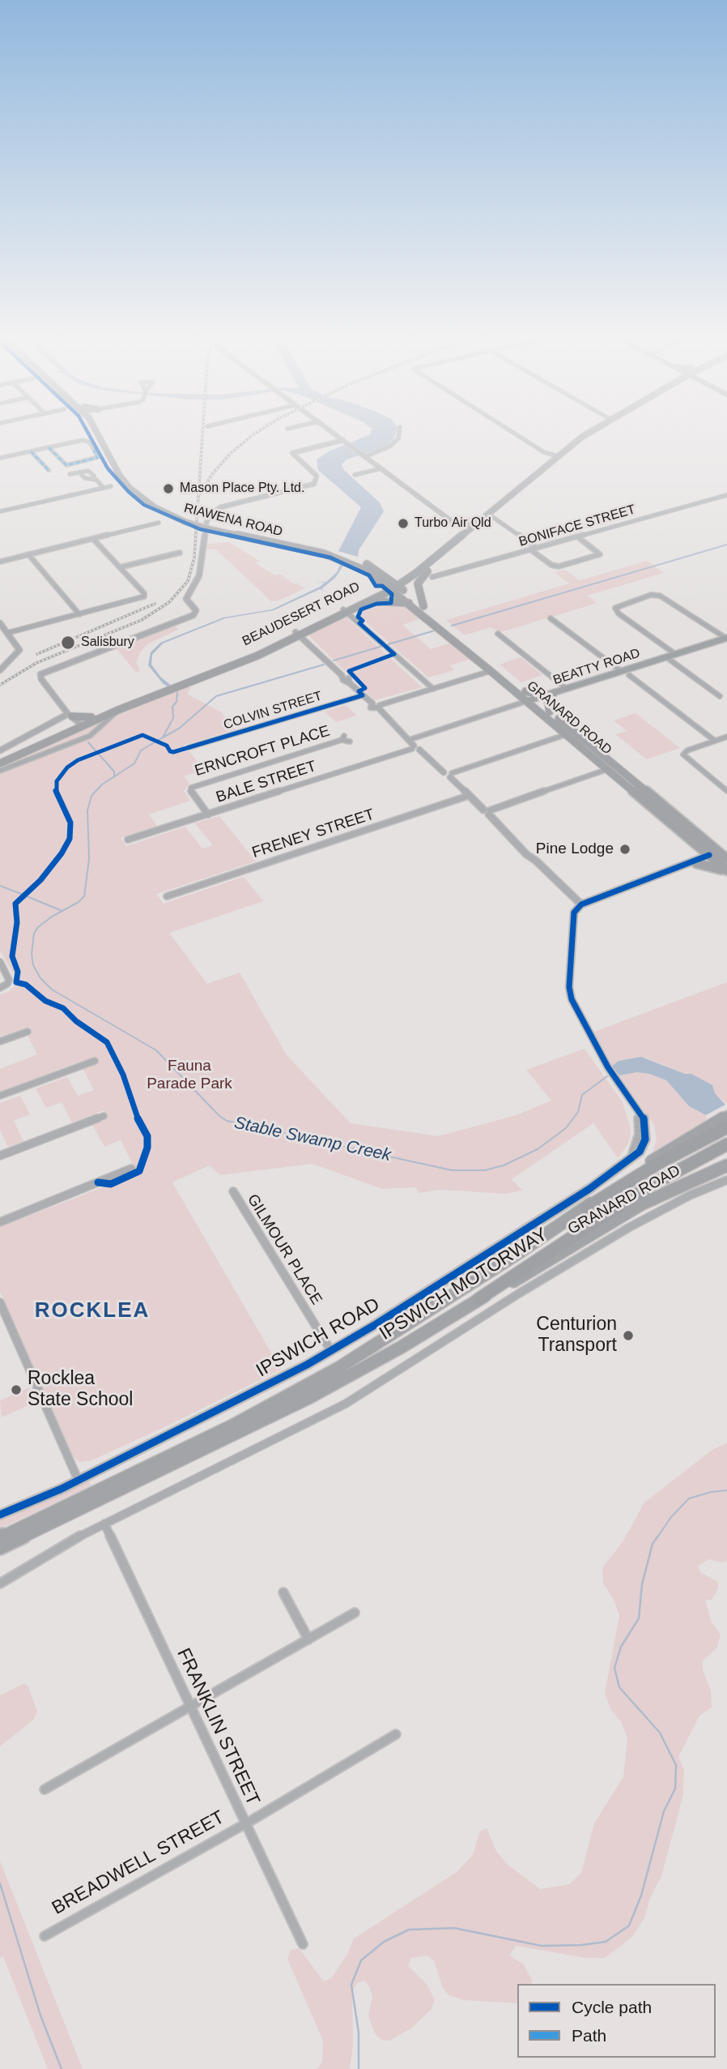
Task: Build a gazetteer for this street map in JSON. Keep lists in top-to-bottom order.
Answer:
{
  "streets": {
    "highway": [
      "RIAWENA ROAD",
      "BEAUDESERT ROAD",
      "GRANARD ROAD",
      "IPSWICH MOTORWAY"
    ],
    "main road": ["BEATTY ROAD"],
    "street": [
      "BONIFACE STREET",
      "COLVIN STREET",
      "ERNCROFT PLACE",
      "BALE STREET",
      "FRENEY STREET",
      "GILMOUR PLACE",
      "IPSWICH ROAD",
      "FRANKLIN STREET",
      "BREADWELL STREET"
    ]
  },
  "crossings": [
    ["RIAWENA ROAD", "BEAUDESERT ROAD"],
    ["RIAWENA ROAD", "GRANARD ROAD"],
    ["BEAUDESERT ROAD", "GRANARD ROAD"],
    ["BEATTY ROAD", "GRANARD ROAD"],
    ["GRANARD ROAD", "IPSWICH MOTORWAY"],
    ["ERNCROFT PLACE", "BALE STREET"],
    ["GILMOUR PLACE", "IPSWICH ROAD"],
    ["FRANKLIN STREET", "BREADWELL STREET"]
  ],
  "districts": ["ROCKLEA"],
  "water": ["Stable Swamp Creek"],
  "parks": ["Fauna Parade Park"],
  "places": [
    "Mason Place Pty. Ltd.",
    "Turbo Air Qld",
    "Salisbury",
    "Pine Lodge",
    "Centurion Transport",
    "Rocklea State School"
  ],
  "legend": ["Cycle path", "Path"]
}
